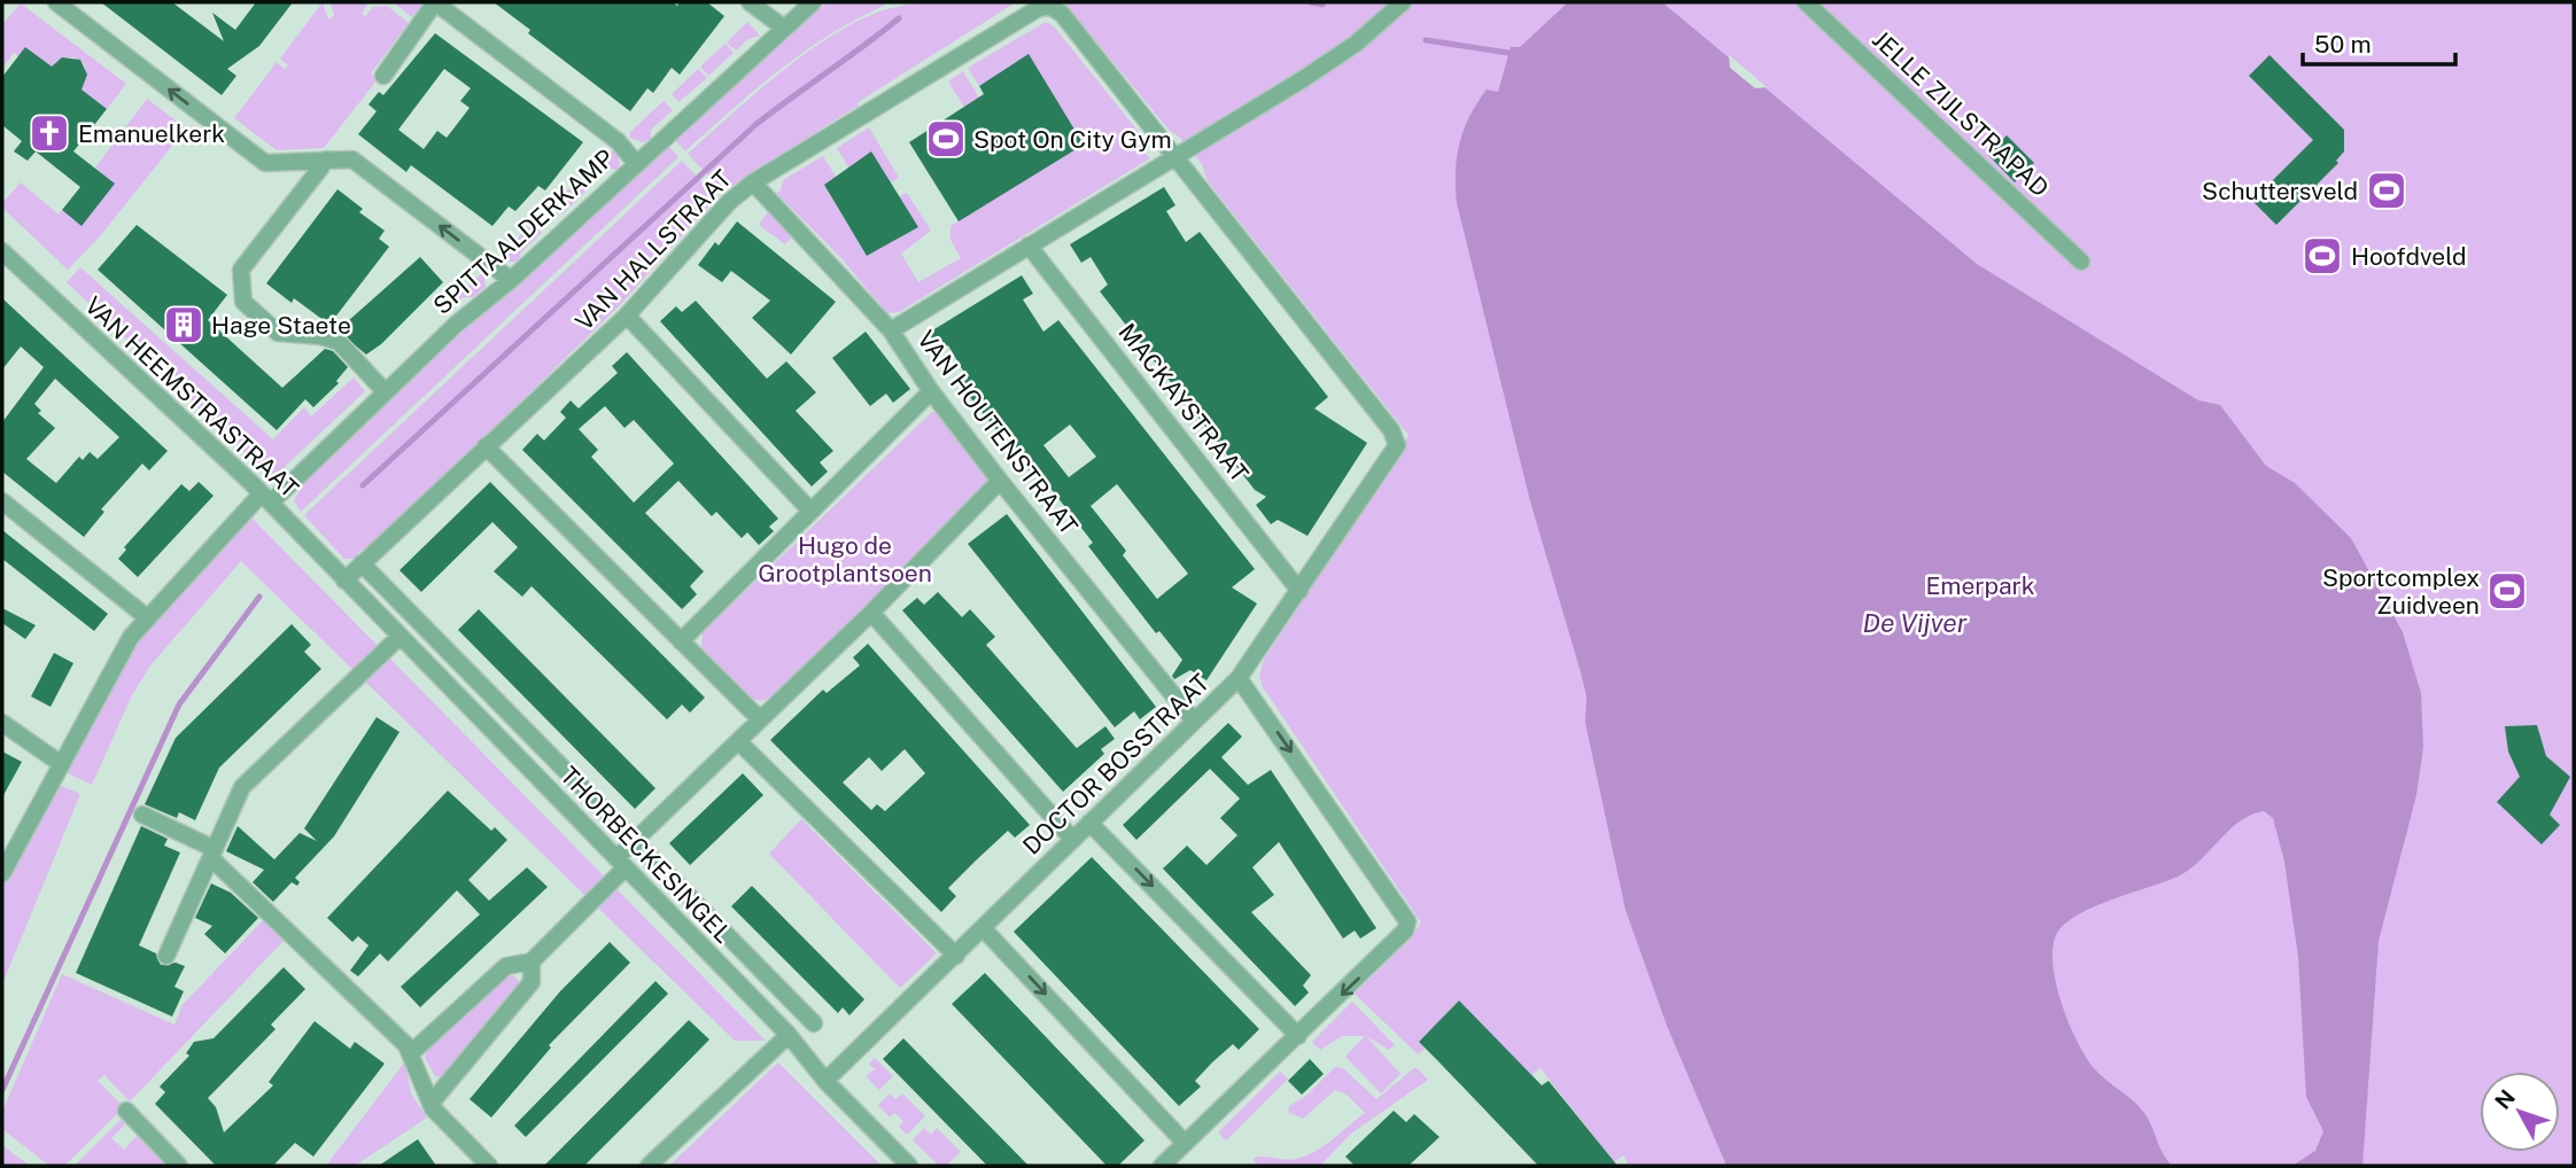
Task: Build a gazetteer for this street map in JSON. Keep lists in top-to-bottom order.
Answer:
{
  "streets": {
    "street": [
      "JELLE ZIJLSTRAPAD",
      "SPITTAALDERKAMP",
      "VAN HALLSTRAAT",
      "VAN HEEMSTRASTRAAT",
      "MACKAYSTRAAT",
      "VAN HOUTENSTRAAT",
      "DOCTOR BOSSTRAAT",
      "THORBECKESINGEL"
    ]
  },
  "crossings": [
    ["SPITTAALDERKAMP", "VAN HEEMSTRASTRAAT"],
    ["VAN HALLSTRAAT", "VAN HEEMSTRASTRAAT"],
    ["VAN HALLSTRAAT", "VAN HOUTENSTRAAT"],
    ["VAN HALLSTRAAT", "DOCTOR BOSSTRAAT"],
    ["VAN HALLSTRAAT", "THORBECKESINGEL"],
    ["VAN HEEMSTRASTRAAT", "THORBECKESINGEL"],
    ["MACKAYSTRAAT", "DOCTOR BOSSTRAAT"],
    ["VAN HOUTENSTRAAT", "DOCTOR BOSSTRAAT"],
    ["DOCTOR BOSSTRAAT", "THORBECKESINGEL"]
  ],
  "water": ["De Vijver"],
  "parks": ["Hugo de Grootplantsoen", "Emerpark"],
  "places": {
    "church": ["Emanuelkerk"],
    "sports": [
      "Spot On City Gym",
      "Schuttersveld",
      "Hoofdveld",
      "Sportcomplex Zuidveen"
    ],
    "building": ["Hage Staete"]
  },
  "scale_bar": "50 m",
  "north": "top left"
}
